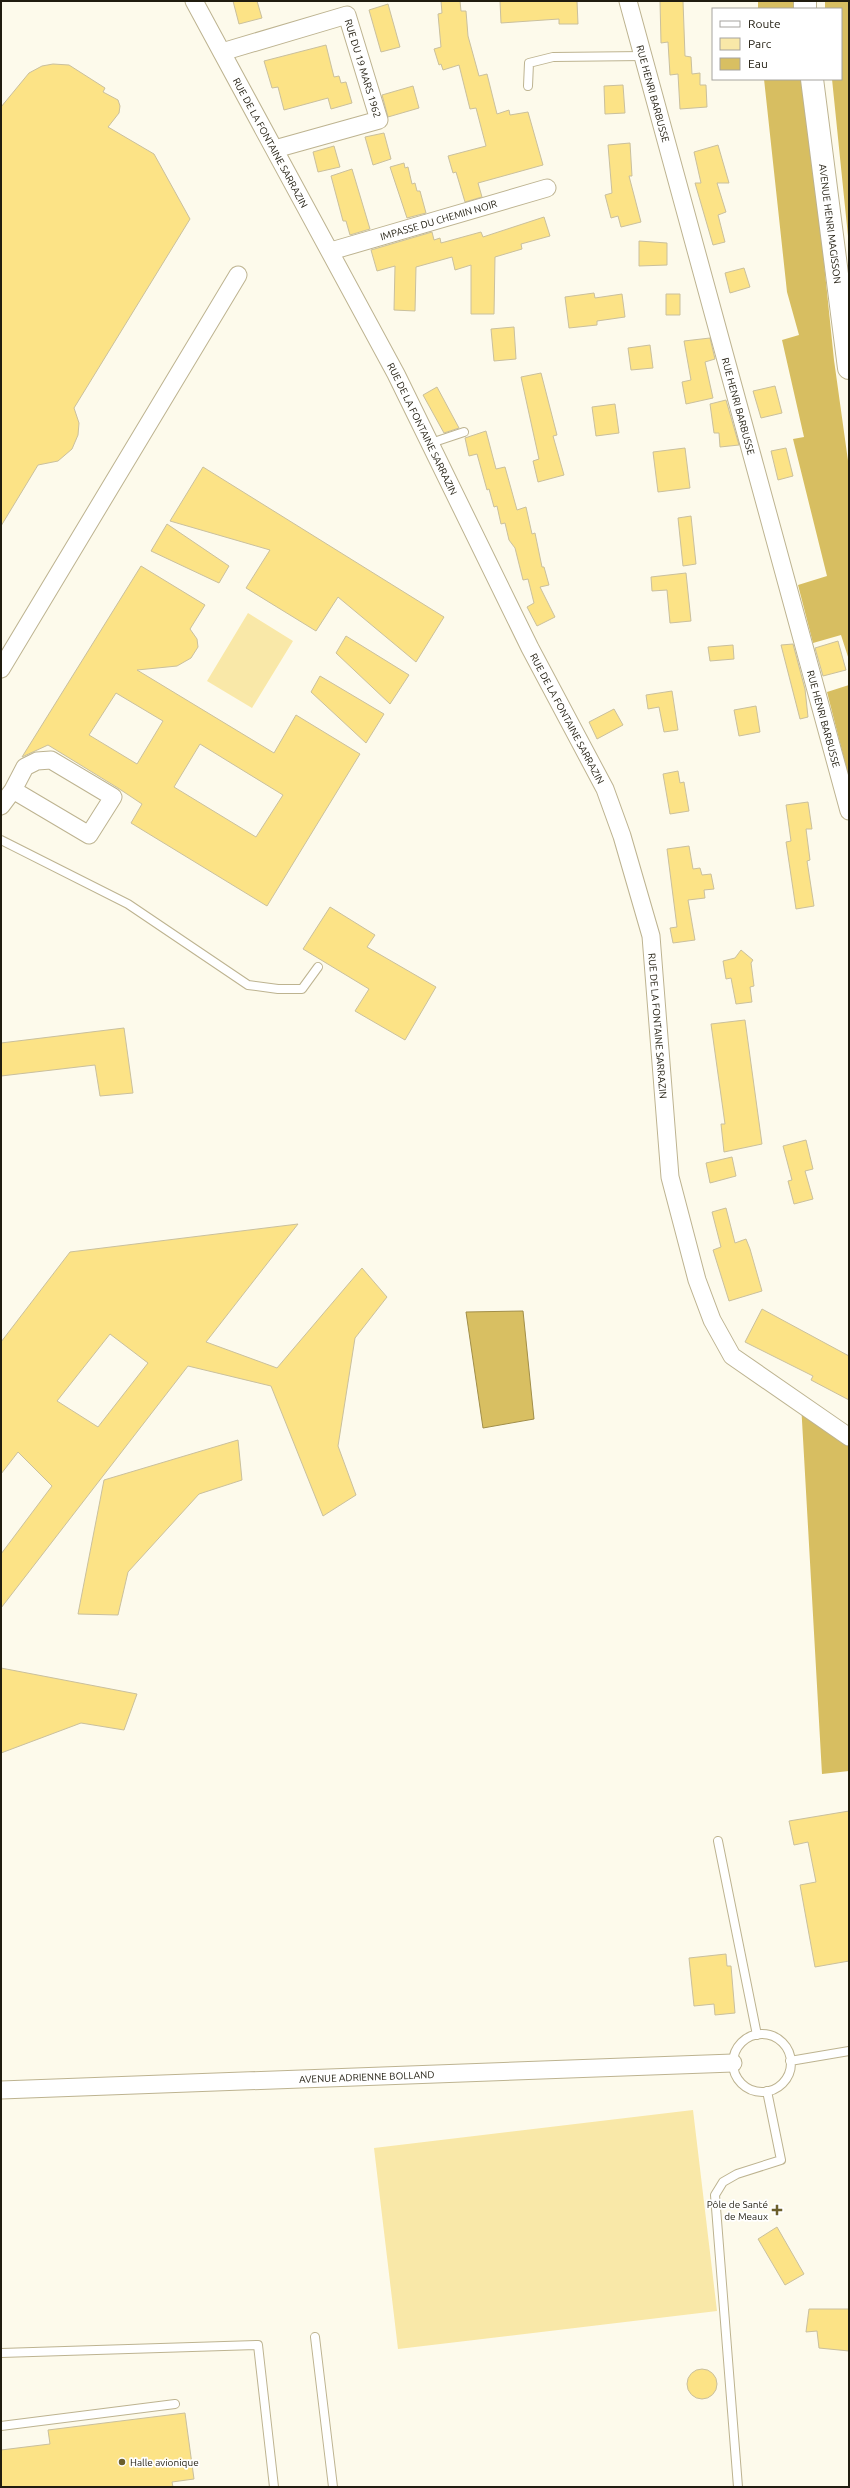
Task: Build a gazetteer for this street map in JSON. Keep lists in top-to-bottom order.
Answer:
{
  "streets": {
    "main road": ["AVENUE HENRI MAGISSON"],
    "street": [
      "RUE DU 19 MARS 1962",
      "RUE HENRI BARBUSSE",
      "RUE DE LA FONTAINE SARRAZIN",
      "IMPASSE DU CHEMIN NOIR",
      "AVENUE ADRIENNE BOLLAND"
    ]
  },
  "crossings": [
    ["RUE DU 19 MARS 1962", "RUE DE LA FONTAINE SARRAZIN"],
    ["RUE DE LA FONTAINE SARRAZIN", "IMPASSE DU CHEMIN NOIR"]
  ],
  "places": {
    "health": ["Pôle de Santé de Meaux"],
    "other": ["Halle avionique"]
  },
  "legend": ["Route", "Parc", "Eau"]
}
